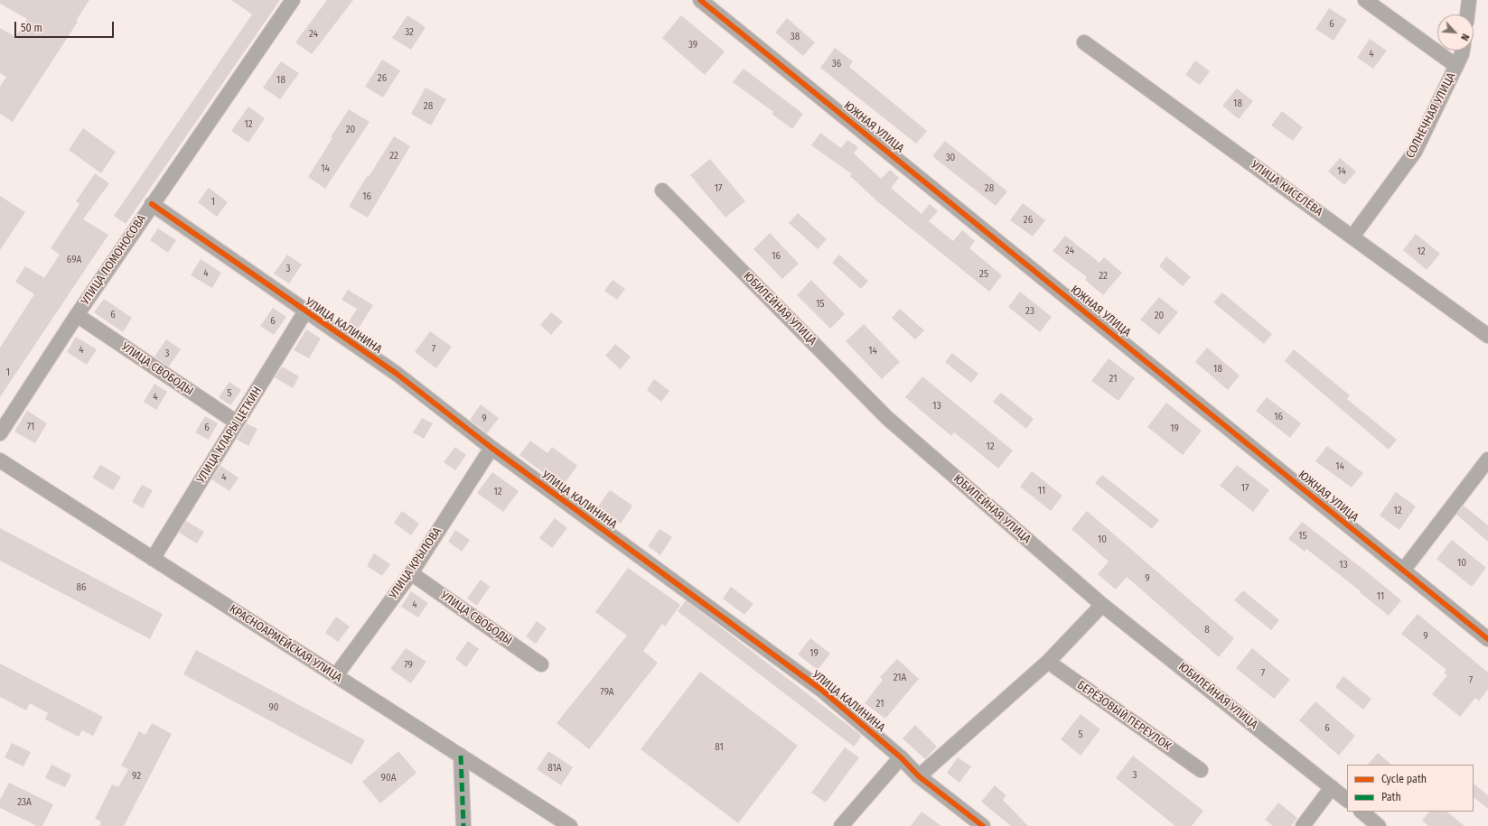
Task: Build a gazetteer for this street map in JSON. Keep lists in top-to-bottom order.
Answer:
{
  "streets": {
    "street": [
      "СОЛНЕЧНАЯ УЛИЦА",
      "ЮЖНАЯ УЛИЦА",
      "УЛИЦА КИСЕЛЁВА",
      "УЛИЦА ЛОМОНОСОВА",
      "ЮБИЛЕЙНАЯ УЛИЦА",
      "УЛИЦА КАЛИНИНА",
      "УЛИЦА СВОБОДЫ",
      "УЛИЦА КЛАРЫ ЦЕТКИН",
      "УЛИЦА КРЫЛОВА",
      "КРАСНОАРМЕЙСКАЯ УЛИЦА",
      "БЕРЁЗОВЫЙ ПЕРЕУЛОК"
    ]
  },
  "crossings": [
    ["СОЛНЕЧНАЯ УЛИЦА", "УЛИЦА КИСЕЛЁВА"],
    ["УЛИЦА ЛОМОНОСОВА", "УЛИЦА КАЛИНИНА"],
    ["УЛИЦА ЛОМОНОСОВА", "УЛИЦА СВОБОДЫ"],
    ["УЛИЦА КАЛИНИНА", "УЛИЦА КЛАРЫ ЦЕТКИН"],
    ["УЛИЦА КАЛИНИНА", "УЛИЦА КРЫЛОВА"],
    ["УЛИЦА СВОБОДЫ", "УЛИЦА КЛАРЫ ЦЕТКИН"],
    ["УЛИЦА СВОБОДЫ", "УЛИЦА КРЫЛОВА"],
    ["УЛИЦА КЛАРЫ ЦЕТКИН", "КРАСНОАРМЕЙСКАЯ УЛИЦА"],
    ["УЛИЦА КРЫЛОВА", "КРАСНОАРМЕЙСКАЯ УЛИЦА"]
  ],
  "house_numbers": [
    "6",
    "32",
    "24",
    "38",
    "39",
    "4",
    "36",
    "26",
    "18",
    "18",
    "28",
    "12",
    "20",
    "22",
    "30",
    "14",
    "14",
    "17",
    "28",
    "16",
    "1",
    "26",
    "24",
    "12",
    "16",
    "69А",
    "3",
    "4",
    "25",
    "22",
    "15",
    "23",
    "6",
    "20",
    "6",
    "7",
    "4",
    "14",
    "3",
    "18",
    "1",
    "21",
    "5",
    "4",
    "13",
    "16",
    "9",
    "71",
    "6",
    "19",
    "12",
    "14",
    "4",
    "17",
    "11",
    "12",
    "12",
    "15",
    "10",
    "10",
    "13",
    "9",
    "86",
    "11",
    "4",
    "8",
    "9",
    "19",
    "79",
    "7",
    "21А",
    "7",
    "79А",
    "21",
    "90",
    "6",
    "5",
    "81",
    "81А",
    "3",
    "92",
    "90А",
    "23А"
  ],
  "legend": ["Cycle path", "Path"],
  "scale_bar": "50 m",
  "north": "bottom right"
}
